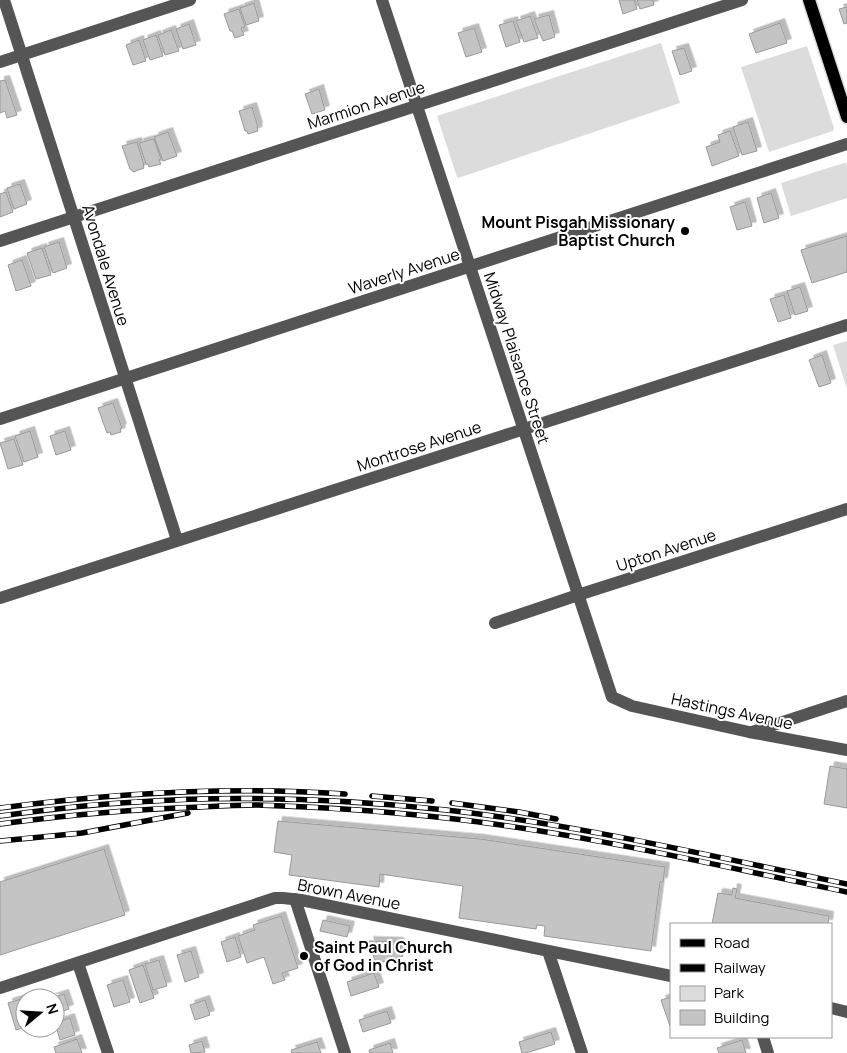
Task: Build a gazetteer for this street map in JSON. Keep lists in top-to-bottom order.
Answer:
{
  "streets": {
    "street": [
      "Marmion Avenue",
      "Avondale Avenue",
      "Waverly Avenue",
      "Midway Plaisance Street",
      "Montrose Avenue",
      "Upton Avenue",
      "Hastings Avenue",
      "Brown Avenue"
    ]
  },
  "crossings": [
    ["Marmion Avenue", "Avondale Avenue"],
    ["Marmion Avenue", "Midway Plaisance Street"],
    ["Avondale Avenue", "Waverly Avenue"],
    ["Avondale Avenue", "Montrose Avenue"],
    ["Waverly Avenue", "Midway Plaisance Street"],
    ["Midway Plaisance Street", "Montrose Avenue"],
    ["Midway Plaisance Street", "Upton Avenue"],
    ["Midway Plaisance Street", "Hastings Avenue"]
  ],
  "places": ["Mount Pisgah Missionary Baptist Church", "Saint Paul Church of God in Christ"],
  "legend": [
    "Road",
    "Railway",
    "Park",
    "Building"
  ],
  "north": "right"
}
